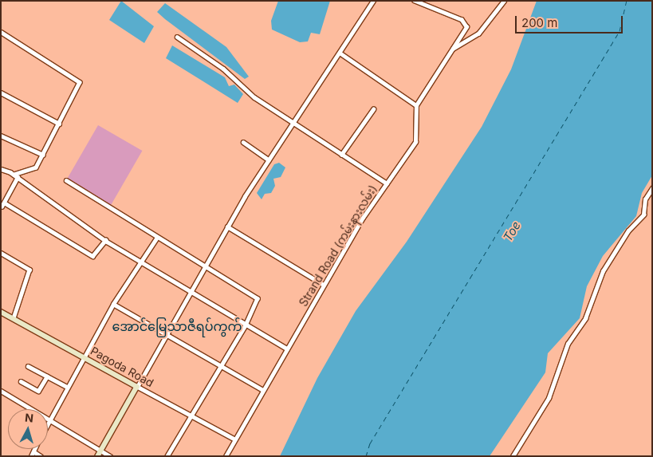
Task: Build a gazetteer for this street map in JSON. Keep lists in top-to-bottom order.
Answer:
{
  "streets": {
    "main road": ["Pagoda Road"],
    "street": ["Strand Road (ကမ်းနားလမ်း)"]
  },
  "crossings": [
    ["Strand Road (ကမ်းနားလမ်း)", "Pagoda Road"]
  ],
  "districts": ["အောင်မြေသာဇီရပ်ကွက်"],
  "water": ["Toe"],
  "scale_bar": "200 m",
  "north": "top"
}
